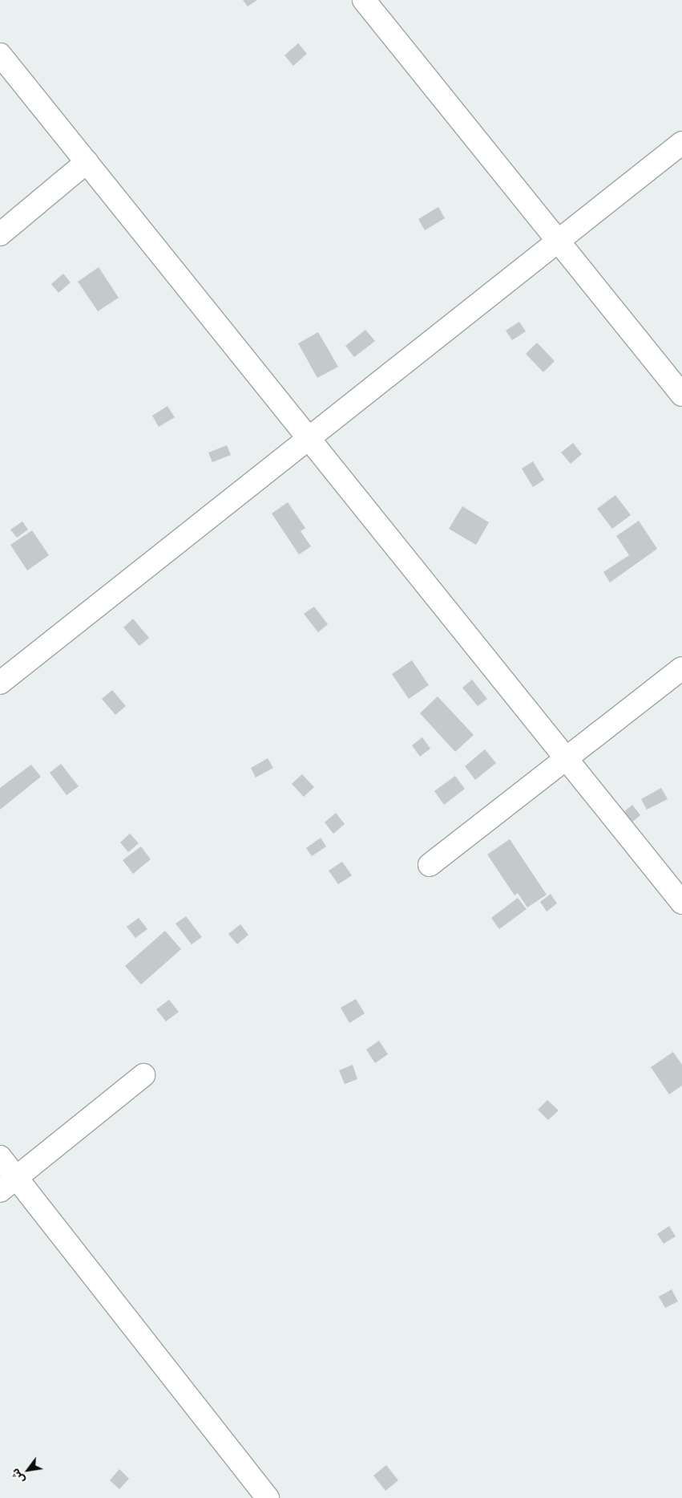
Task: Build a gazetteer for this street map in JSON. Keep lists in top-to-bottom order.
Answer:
{
  "north": "bottom left"
}
